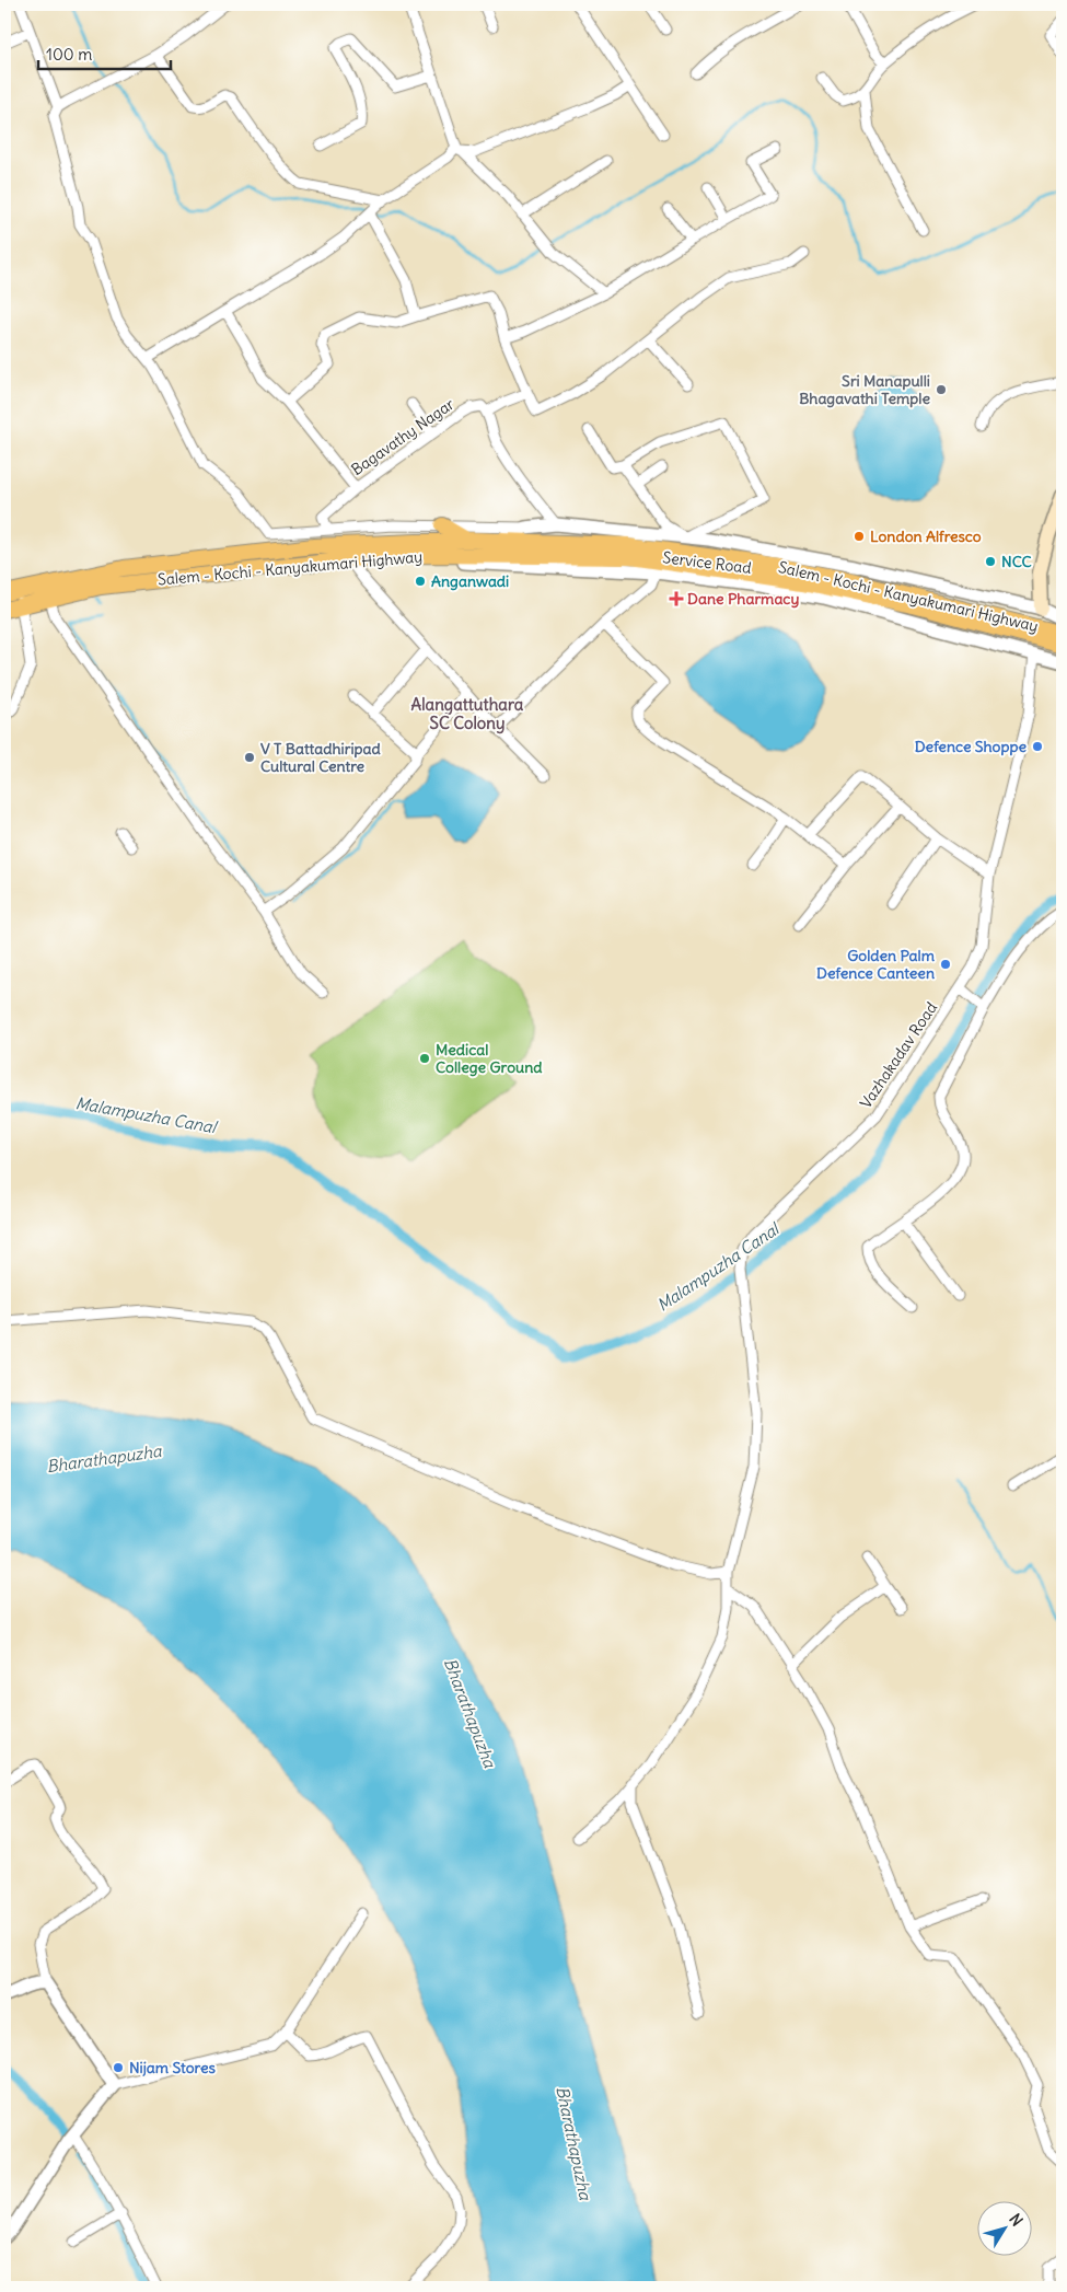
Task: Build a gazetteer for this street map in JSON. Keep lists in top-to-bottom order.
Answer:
{
  "streets": {
    "highway": ["Salem - Kochi - Kanyakumari Highway"],
    "street": ["Bagavathy Nagar", "Service Road", "Vazhakadav Road"]
  },
  "crossings": [
    ["Bagavathy Nagar", "Service Road"],
    ["Service Road", "Salem - Kochi - Kanyakumari Highway"],
    ["Service Road", "Vazhakadav Road"]
  ],
  "districts": ["Alangattuthara SC Colony"],
  "water": ["Malampuzha Canal", "Bharathapuzha"],
  "places": {
    "other": [
      "Sri Manapulli Bhagavathi Temple",
      "London Alfresco",
      "NCC",
      "Anganwadi",
      "Defence Shoppe",
      "V T Battadhiripad Cultural Centre",
      "Golden Palm Defence Canteen",
      "Medical College Ground",
      "Nijam Stores"
    ],
    "health": ["Dane Pharmacy"]
  },
  "scale_bar": "100 m",
  "north": "top right"
}
